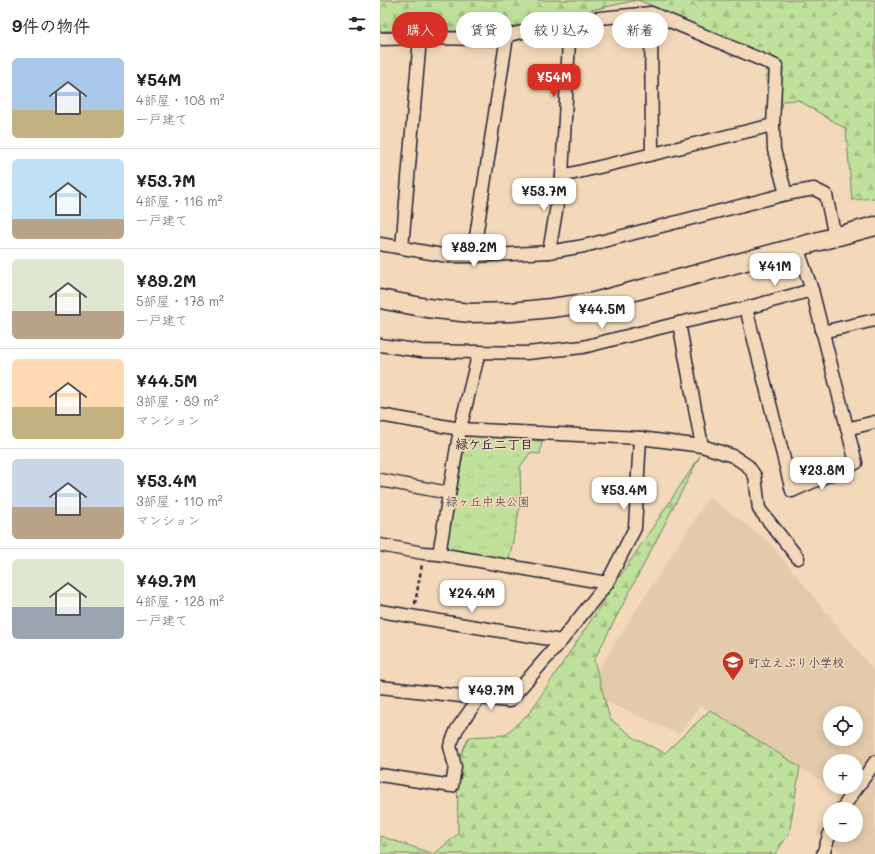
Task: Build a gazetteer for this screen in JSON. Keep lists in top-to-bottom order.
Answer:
{
  "districts": ["緑ケ丘二丁目"],
  "parks": ["緑ヶ丘中央公園"],
  "places": {
    "school or university": ["町立えぶり小学校"]
  },
  "page": {
    "heading": "9件の物件",
    "chip": [
      "購入",
      "賃貸",
      "絞り込み",
      "新着"
    ],
    "list": [
      {
        "name": "¥54M",
        "note": "4部屋 · 108 m² · 一戸建て"
      },
      {
        "name": "¥53.7M",
        "note": "4部屋 · 116 m² · 一戸建て"
      },
      {
        "name": "¥89.2M",
        "note": "5部屋 · 178 m² · 一戸建て"
      },
      {
        "name": "¥44.5M",
        "note": "3部屋 · 89 m² · マンション"
      },
      {
        "name": "¥53.4M",
        "note": "3部屋 · 110 m² · マンション"
      },
      {
        "name": "¥49.7M",
        "note": "4部屋 · 128 m² · 一戸建て"
      }
    ],
    "price": [
      "¥54M",
      "¥53.7M",
      "¥89.2M",
      "¥41M",
      "¥44.5M",
      "¥23.8M",
      "¥53.4M",
      "¥24.4M",
      "¥49.7M"
    ],
    "map_buttons": ["+", "−"]
  }
}
